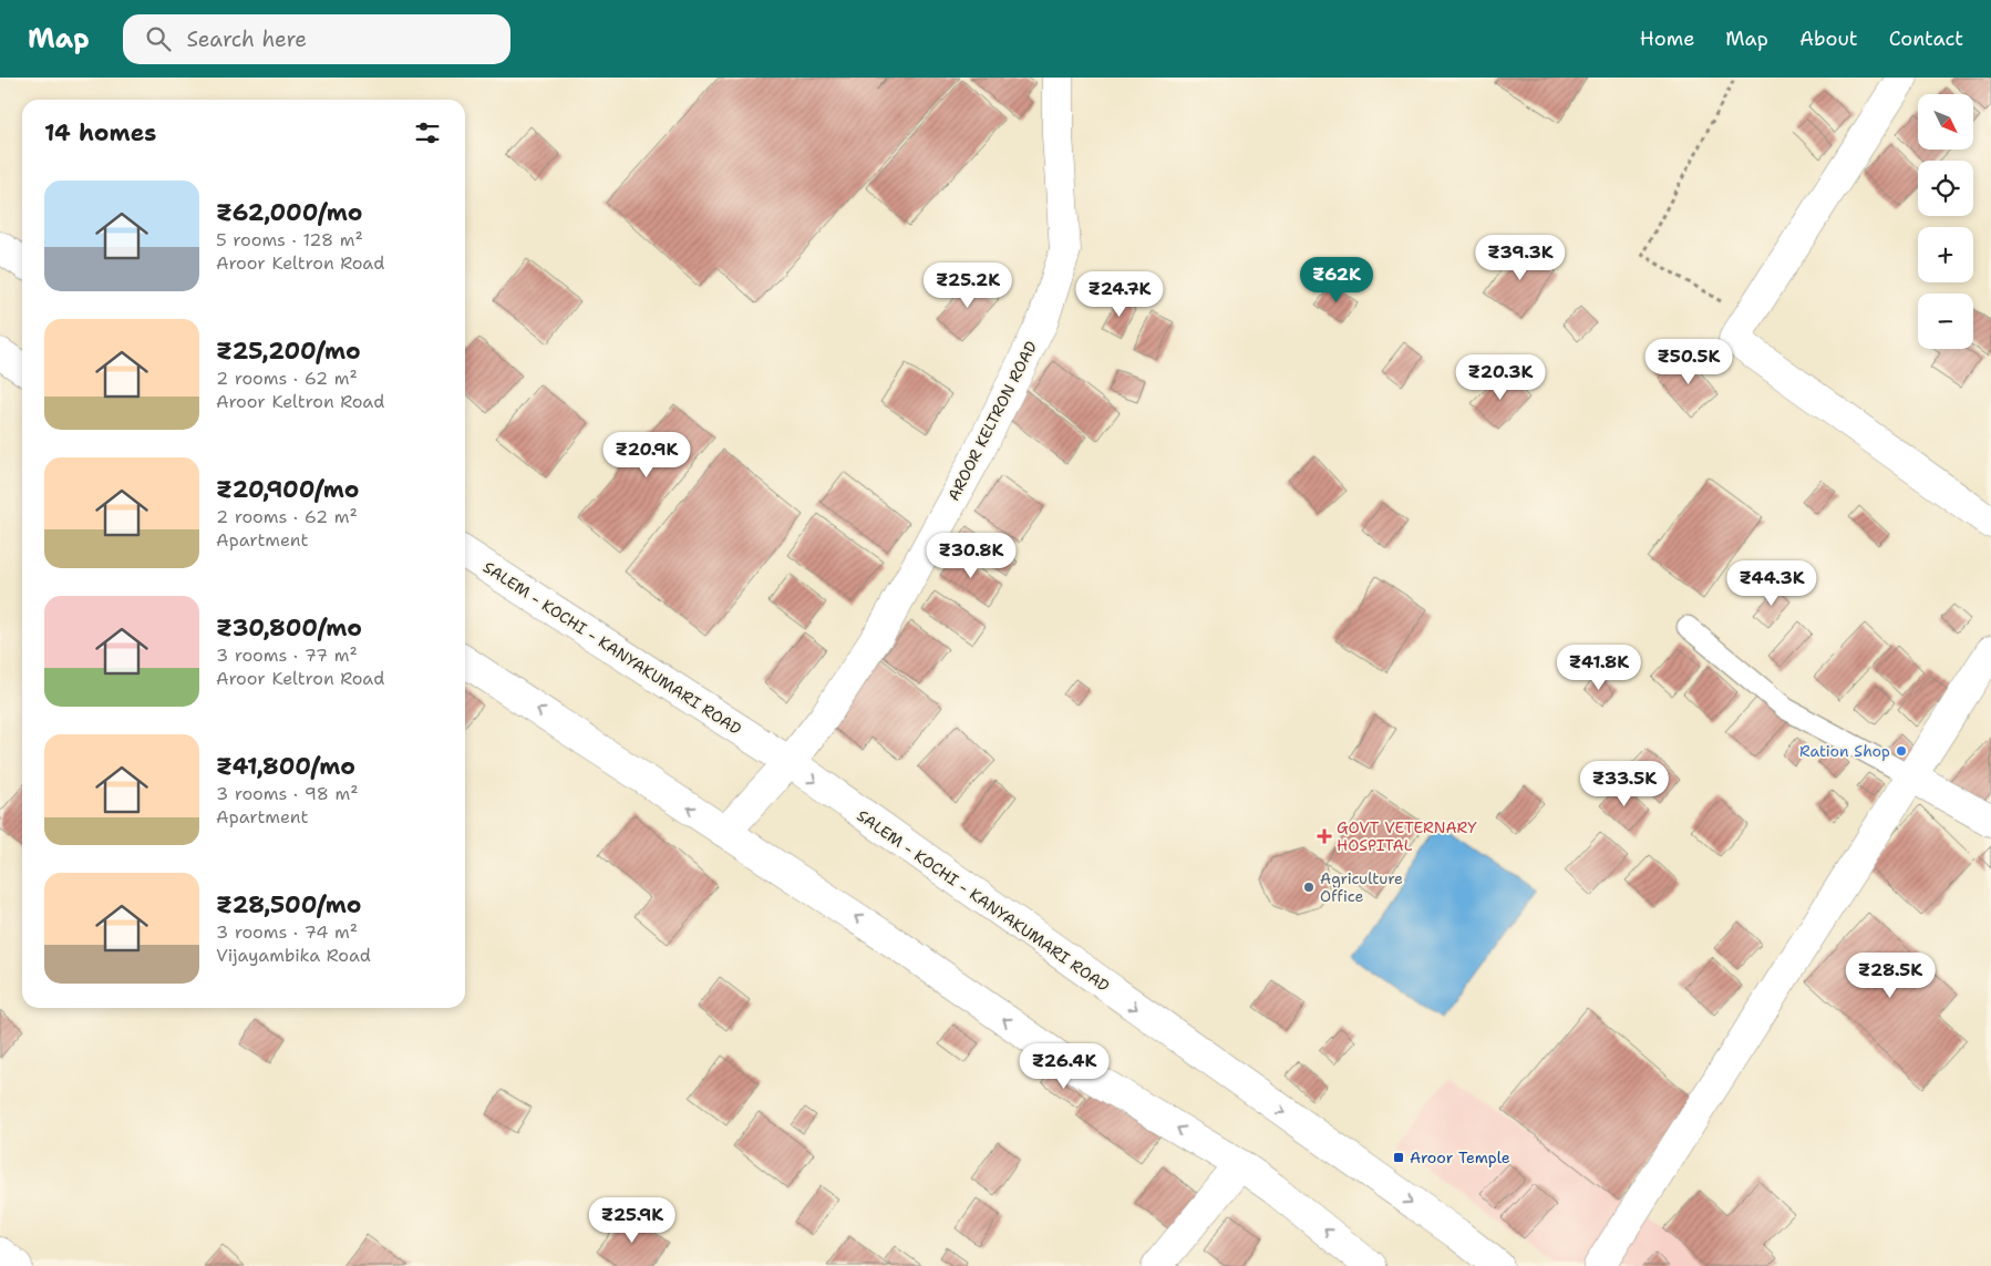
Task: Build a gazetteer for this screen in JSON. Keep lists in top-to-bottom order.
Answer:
{
  "streets": {
    "main road": ["AROOR KELTRON ROAD", "SALEM - KOCHI - KANYAKUMARI ROAD"]
  },
  "crossings": [
    ["AROOR KELTRON ROAD", "SALEM - KOCHI - KANYAKUMARI ROAD"]
  ],
  "places": {
    "other": ["Ration Shop", "Agriculture Office"],
    "health": ["GOVT VETERNARY HOSPITAL"],
    "transit": ["Aroor Temple"]
  },
  "north": "bottom right",
  "page": {
    "header": "Map",
    "search": "Search here",
    "nav": [
      "Home",
      "Map",
      "About",
      "Contact"
    ],
    "map_buttons": ["+", "−"],
    "heading": "14 homes",
    "list": [
      {
        "name": "₹62,000/mo",
        "note": "5 rooms · 128 m² · Aroor Keltron Road"
      },
      {
        "name": "₹25,200/mo",
        "note": "2 rooms · 62 m² · Aroor Keltron Road"
      },
      {
        "name": "₹20,900/mo",
        "note": "2 rooms · 62 m² · Apartment"
      },
      {
        "name": "₹30,800/mo",
        "note": "3 rooms · 77 m² · Aroor Keltron Road"
      },
      {
        "name": "₹41,800/mo",
        "note": "3 rooms · 98 m² · Apartment"
      },
      {
        "name": "₹28,500/mo",
        "note": "3 rooms · 74 m² · Vijayambika Road"
      }
    ],
    "price": [
      "₹39.3K",
      "₹62K",
      "₹25.2K",
      "₹24.7K",
      "₹50.5K",
      "₹20.3K",
      "₹20.9K",
      "₹30.8K",
      "₹44.3K",
      "₹41.8K",
      "₹33.5K",
      "₹28.5K",
      "₹26.4K",
      "₹25.9K"
    ]
  }
}
